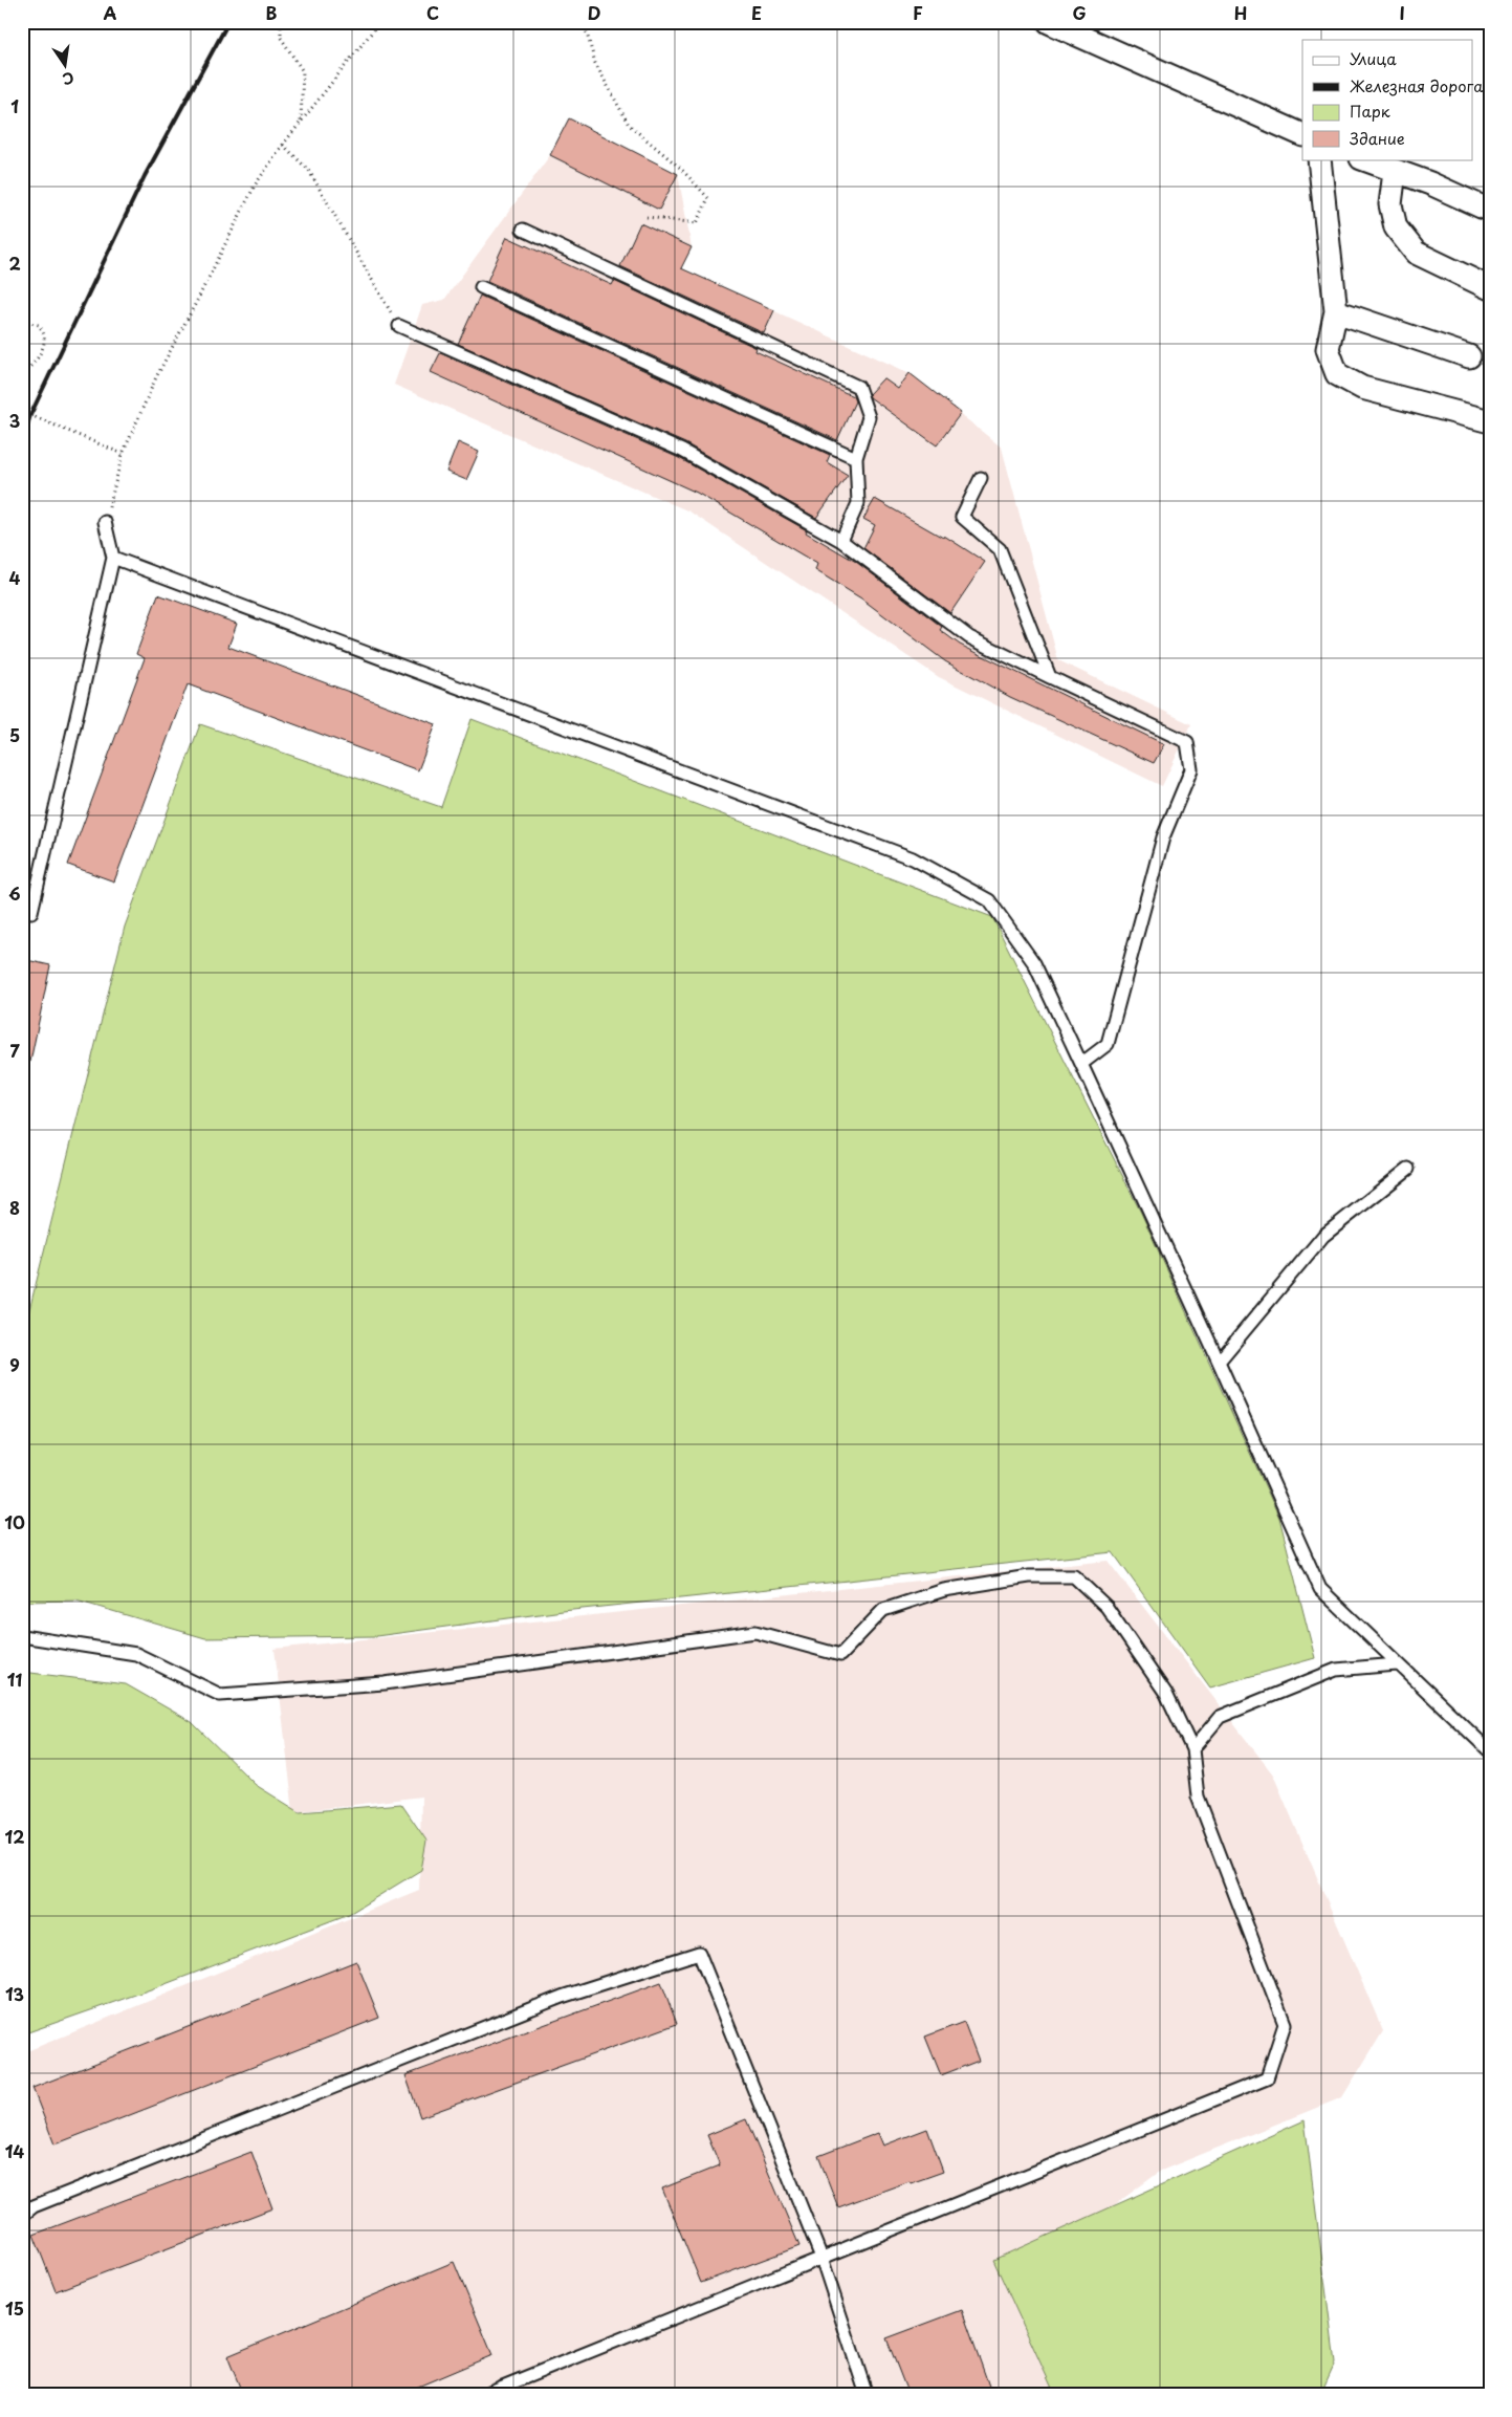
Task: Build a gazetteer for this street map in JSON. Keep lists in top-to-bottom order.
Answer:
{
  "legend": [
    "Улица",
    "Железная дорога",
    "Парк",
    "Здание"
  ],
  "north": "bottom",
  "grid": {
    "columns": [
      "A",
      "B",
      "C",
      "D",
      "E",
      "F",
      "G",
      "H",
      "I"
    ],
    "rows": [
      "1",
      "2",
      "3",
      "4",
      "5",
      "6",
      "7",
      "8",
      "9",
      "10",
      "11",
      "12",
      "13",
      "14",
      "15"
    ]
  }
}
